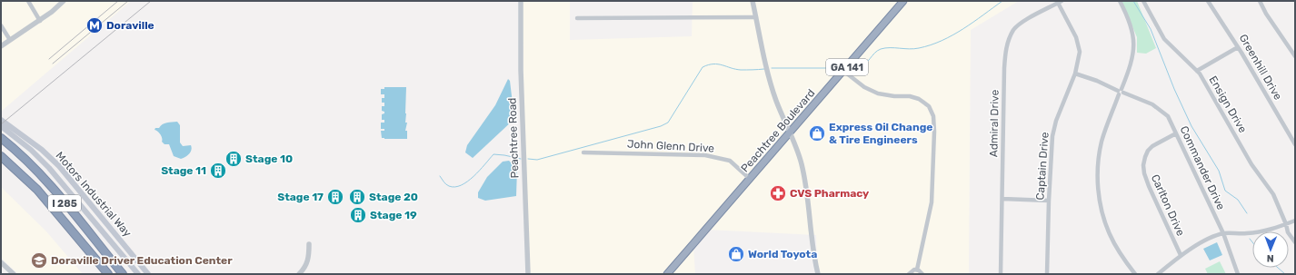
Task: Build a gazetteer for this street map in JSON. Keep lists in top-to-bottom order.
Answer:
{
  "streets": {
    "highway": ["GA 141", "Peachtree Boulevard", "I 285"],
    "main road": ["Motors Industrial Way"],
    "street": [
      "Greenhill Drive",
      "Ensign Drive",
      "Admiral Drive",
      "Peachtree Road",
      "John Glenn Drive",
      "Captain Drive",
      "Commander Drive",
      "Carlton Drive"
    ]
  },
  "crossings": [
    ["Admiral Drive", "Captain Drive"],
    ["Peachtree Boulevard", "John Glenn Drive"],
    ["Captain Drive", "Commander Drive"],
    ["Commander Drive", "Carlton Drive"]
  ],
  "places": {
    "metro station": ["Doraville"],
    "shop": ["Express Oil Change & Tire Engineers", "World Toyota"],
    "building": [
      "Stage 10",
      "Stage 11",
      "Stage 17",
      "Stage 20",
      "Stage 19"
    ],
    "pharmacy": ["CVS Pharmacy"],
    "school or university": ["Doraville Driver Education Center"]
  },
  "north": "bottom"
}
